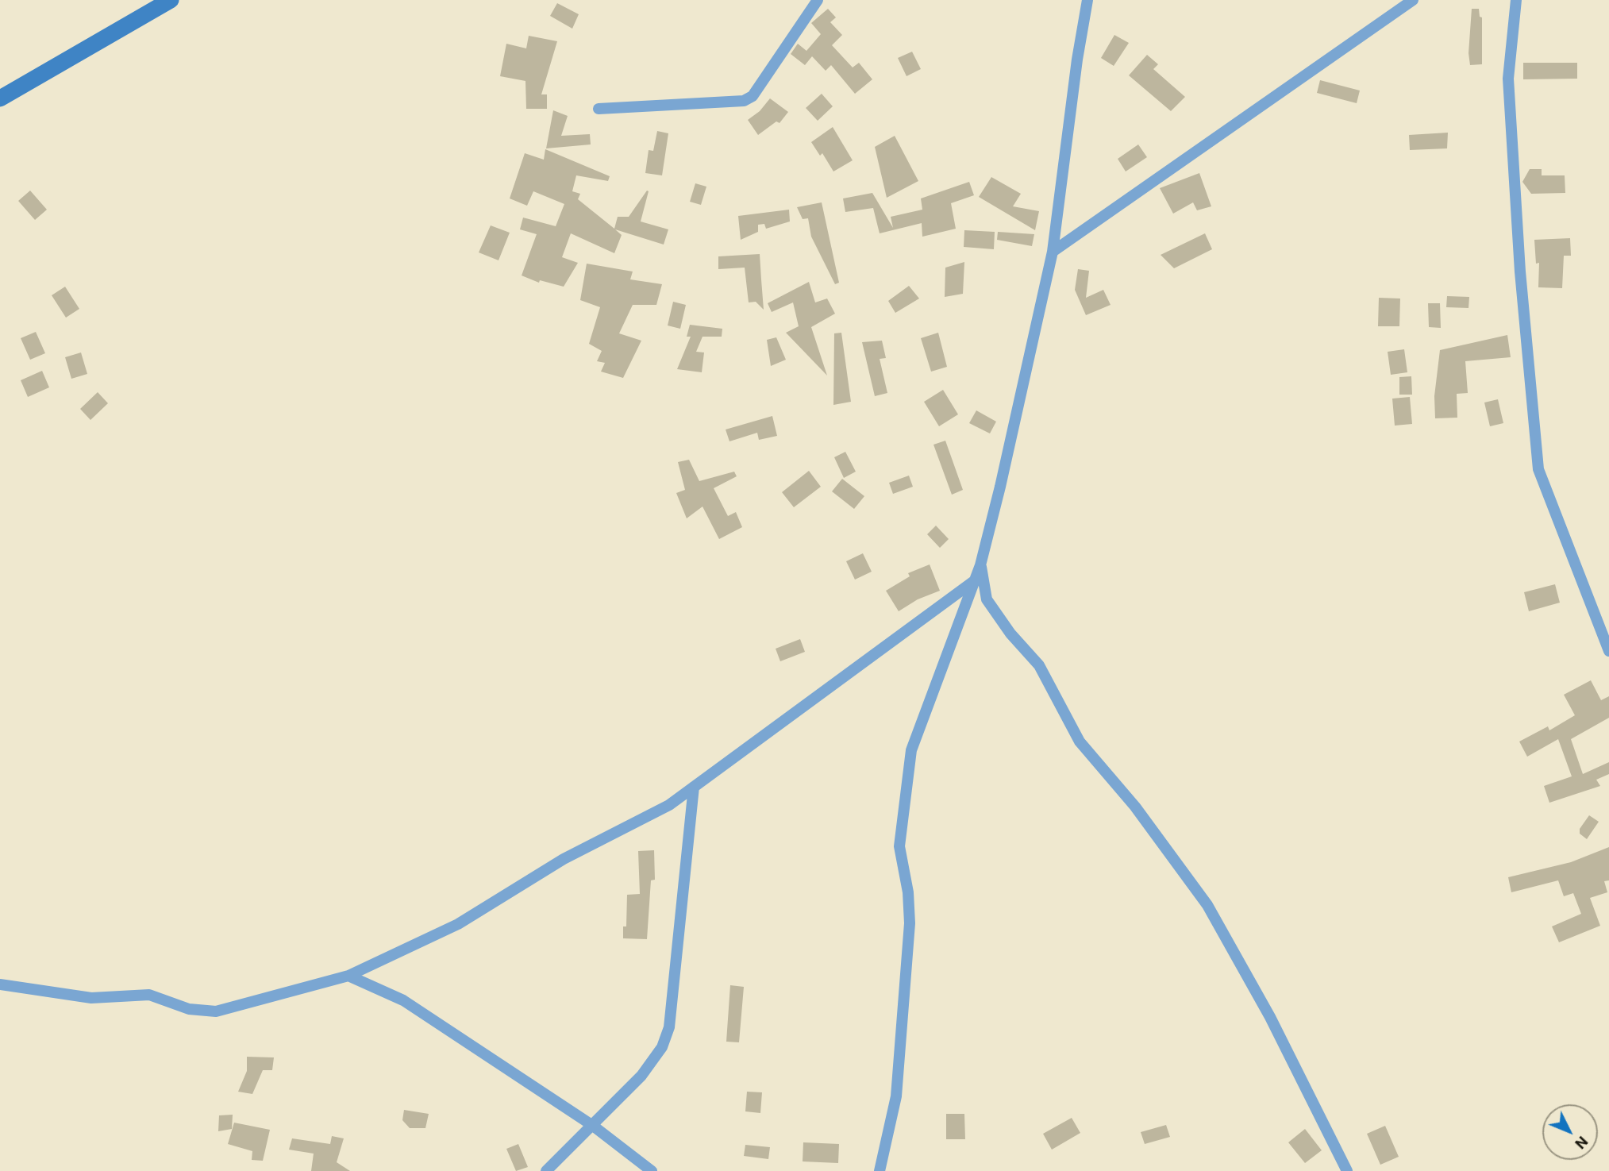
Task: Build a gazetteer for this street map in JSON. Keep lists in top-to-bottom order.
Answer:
{
  "north": "bottom right"
}
